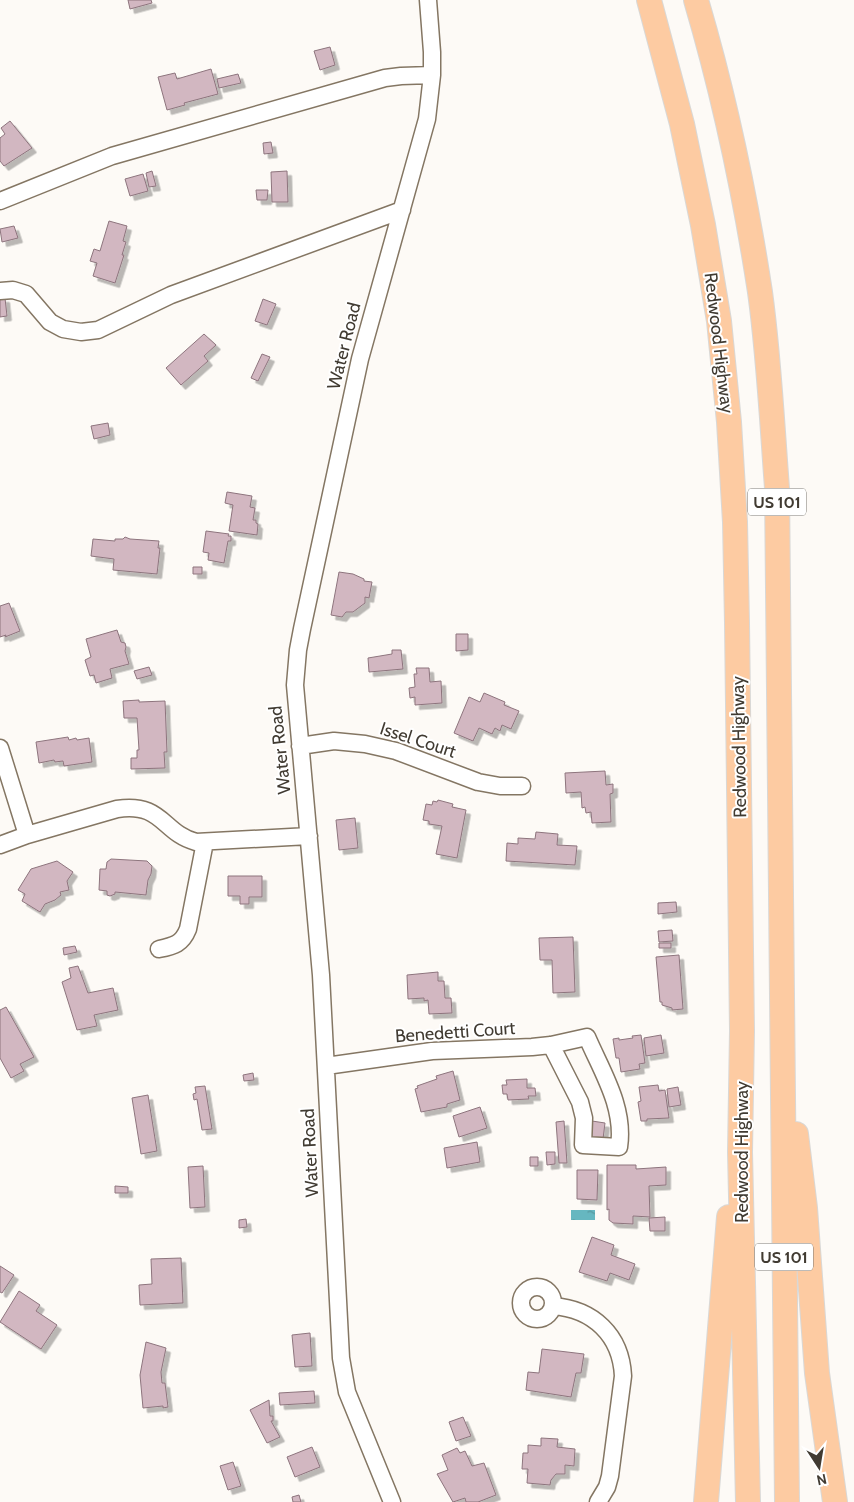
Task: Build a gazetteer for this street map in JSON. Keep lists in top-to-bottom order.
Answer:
{
  "streets": {
    "highway": ["Redwood Highway", "US 101"],
    "street": ["Water Road", "Issel Court", "Benedetti Court"]
  },
  "crossings": [
    ["Water Road", "Issel Court"],
    ["Water Road", "Benedetti Court"]
  ],
  "north": "bottom"
}
